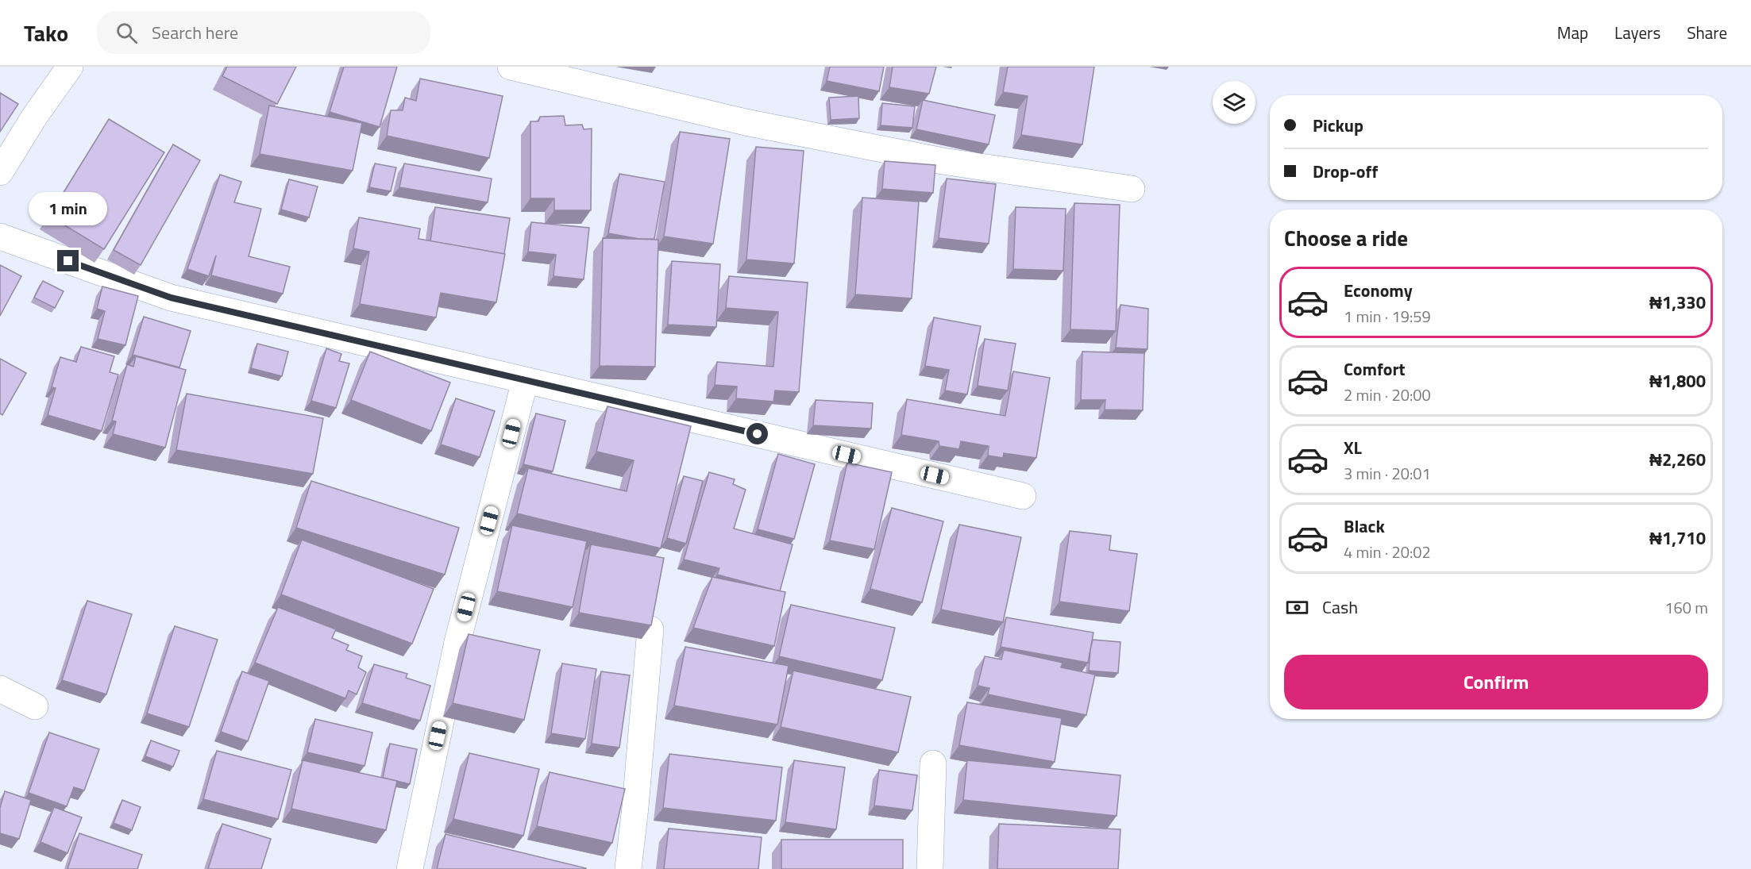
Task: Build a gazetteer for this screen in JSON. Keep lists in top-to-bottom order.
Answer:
{
  "page": {
    "header": "Tako",
    "search": "Search here",
    "nav": ["Map", "Layers", "Share"],
    "banner": ["Pickup", "Drop-off"],
    "bubble": "1 min",
    "heading": "Choose a ride",
    "list": [
      {
        "name": "Economy",
        "note": "1 min · 19:59",
        "value": "₦1,330"
      },
      {
        "name": "Comfort",
        "note": "2 min · 20:00",
        "value": "₦1,800"
      },
      {
        "name": "XL",
        "note": "3 min · 20:01",
        "value": "₦2,260"
      },
      {
        "name": "Black",
        "note": "4 min · 20:02",
        "value": "₦1,710"
      }
    ],
    "pay": ["Cash", "160 m"],
    "buttons": "Confirm"
  }
}
